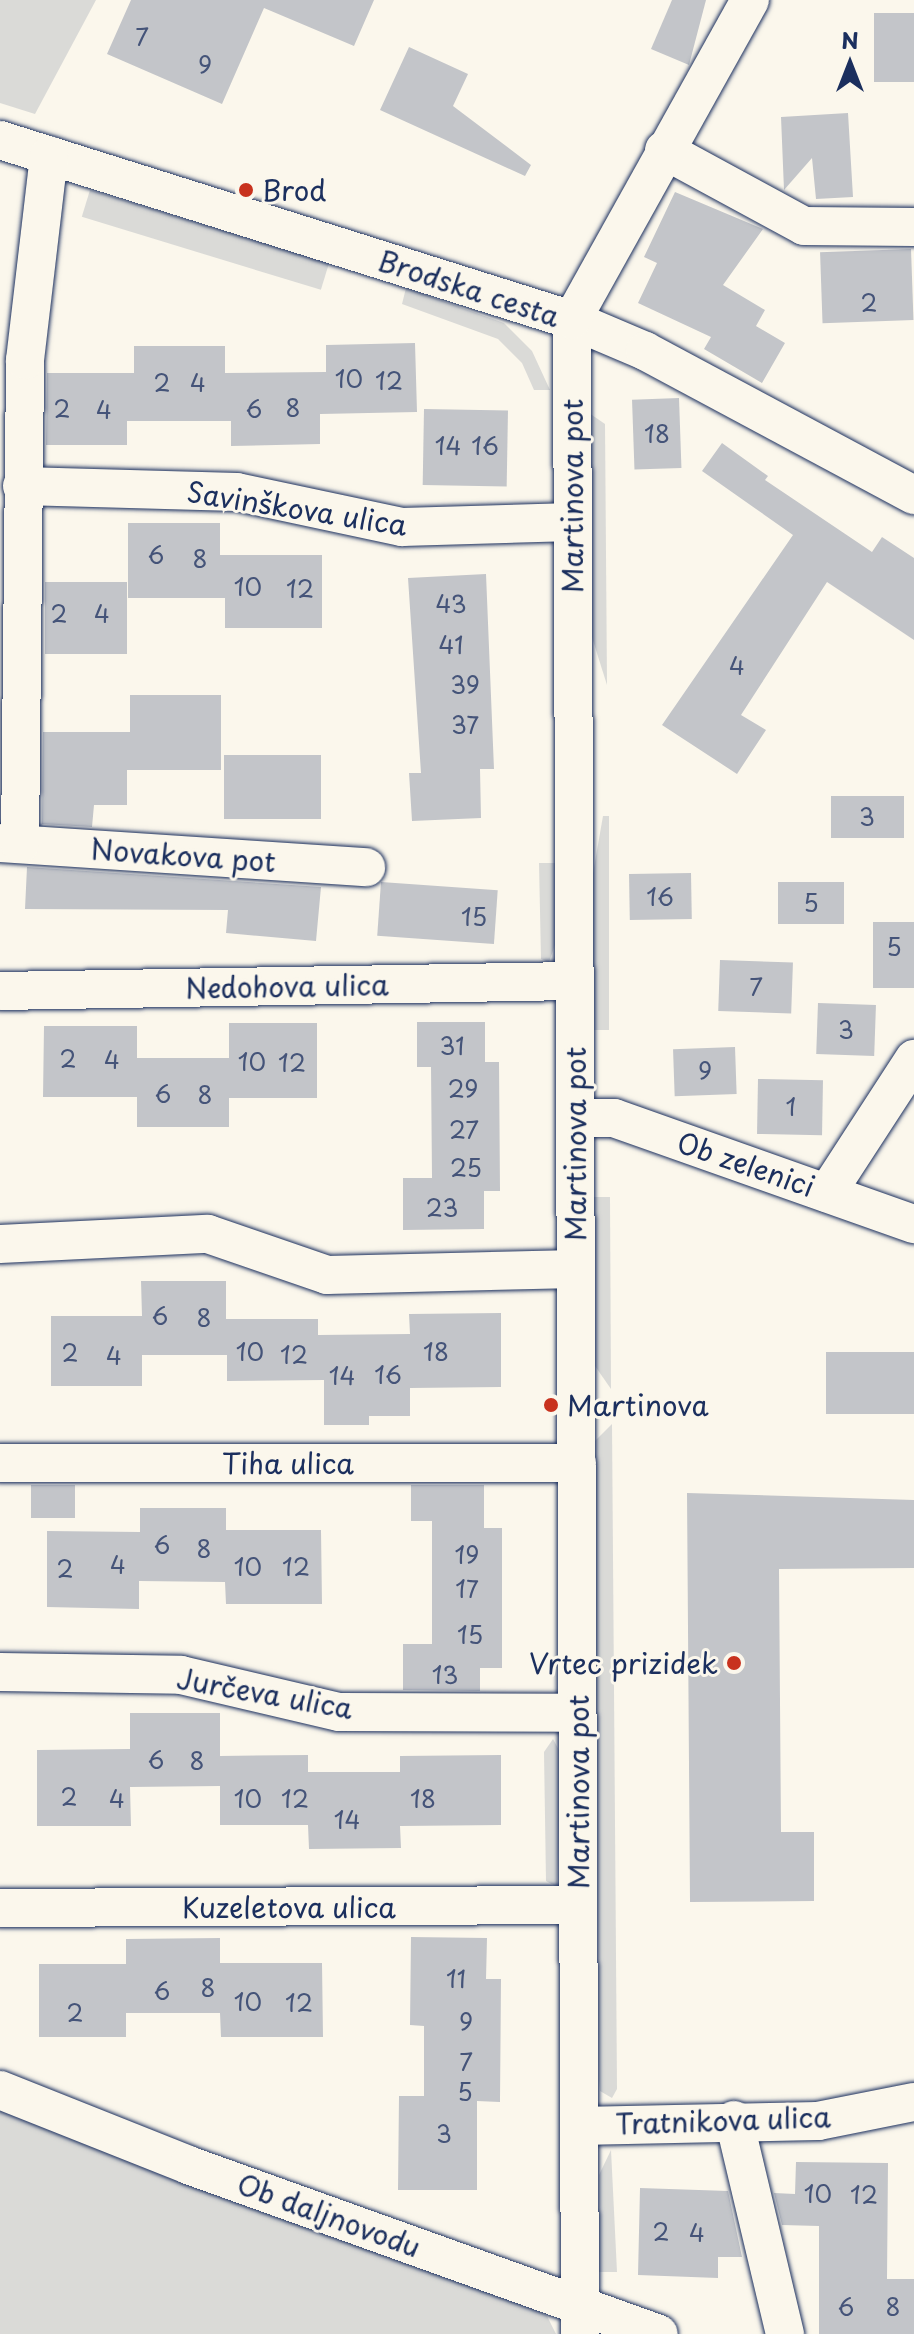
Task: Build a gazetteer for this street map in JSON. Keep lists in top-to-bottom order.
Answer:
{
  "streets": {
    "street": [
      "Brodska cesta",
      "Martinova pot",
      "Savinškova ulica",
      "Novakova pot",
      "Nedohova ulica",
      "Ob zelenici",
      "Tiha ulica",
      "Jurčeva ulica",
      "Kuzeletova ulica",
      "Tratnikova ulica",
      "Ob daljnovodu"
    ]
  },
  "crossings": [
    ["Brodska cesta", "Martinova pot"],
    ["Martinova pot", "Savinškova ulica"],
    ["Martinova pot", "Nedohova ulica"],
    ["Martinova pot", "Ob zelenici"],
    ["Martinova pot", "Tiha ulica"],
    ["Martinova pot", "Jurčeva ulica"],
    ["Martinova pot", "Kuzeletova ulica"],
    ["Martinova pot", "Tratnikova ulica"],
    ["Martinova pot", "Ob daljnovodu"]
  ],
  "places": ["Brod", "Martinova", "Vrtec prizidek"],
  "house_numbers": [
    "7",
    "9",
    "2",
    "10",
    "12",
    "2",
    "4",
    "8",
    "2",
    "6",
    "4",
    "18",
    "14",
    "16",
    "6",
    "8",
    "10",
    "12",
    "43",
    "2",
    "4",
    "41",
    "4",
    "39",
    "37",
    "3",
    "16",
    "5",
    "15",
    "5",
    "7",
    "3",
    "31",
    "2",
    "4",
    "10",
    "12",
    "9",
    "29",
    "6",
    "8",
    "1",
    "27",
    "25",
    "23",
    "6",
    "8",
    "10",
    "18",
    "2",
    "12",
    "4",
    "16",
    "14",
    "6",
    "8",
    "19",
    "4",
    "10",
    "12",
    "2",
    "17",
    "15",
    "13",
    "6",
    "8",
    "2",
    "4",
    "10",
    "12",
    "18",
    "14",
    "11",
    "8",
    "6",
    "10",
    "12",
    "2",
    "9",
    "7",
    "5",
    "3",
    "10",
    "12",
    "2",
    "4",
    "6",
    "8"
  ],
  "north": "top"
}
